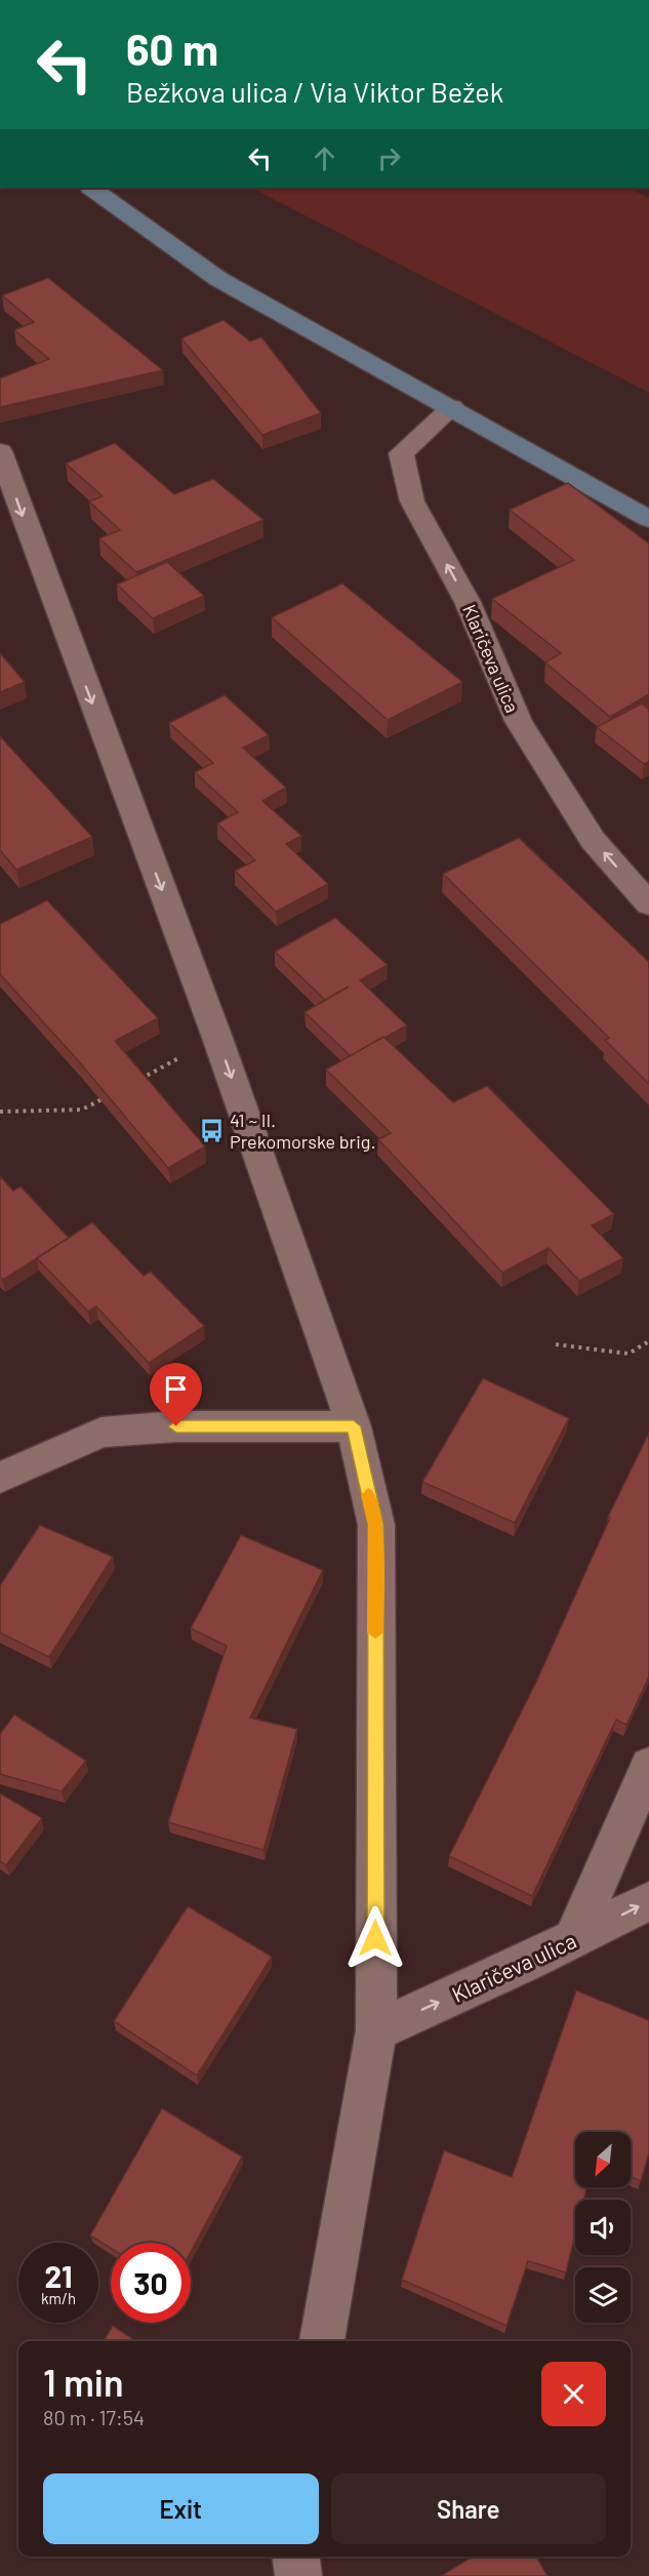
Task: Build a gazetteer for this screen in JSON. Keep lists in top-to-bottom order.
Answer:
{
  "streets": {
    "street": ["Klaričeva ulica"]
  },
  "places": {
    "bus stop": ["41 ~ II. Prekomorske brig."]
  },
  "north": "bottom left",
  "page": {
    "turn": ["60 m", "Bežkova ulica / Via Viktor Bežek"],
    "speed": "21 km/h",
    "limit": "30",
    "heading": ["1 min", "80 m · 17:54"],
    "buttons": ["Exit", "Share"]
  }
}
